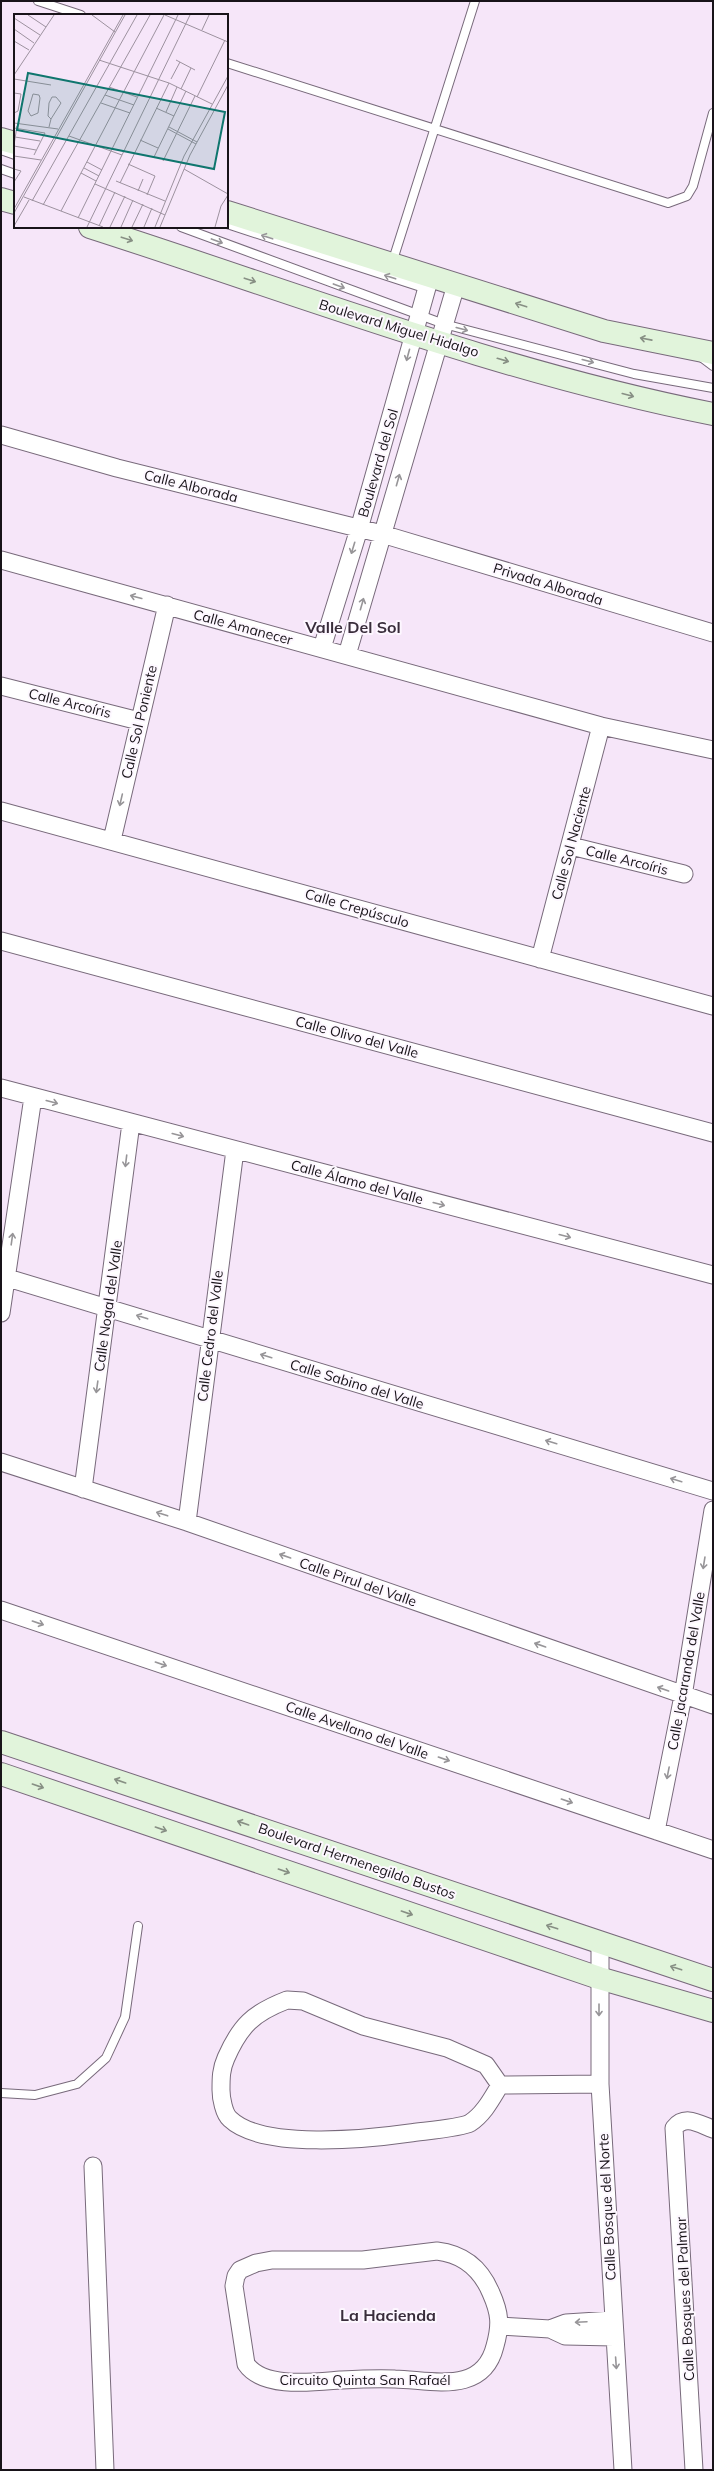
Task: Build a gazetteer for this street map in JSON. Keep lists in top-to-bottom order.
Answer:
{
  "streets": {
    "street": [
      "Boulevard Miguel Hidalgo",
      "Boulevard del Sol",
      "Calle Alborada",
      "Privada Alborada",
      "Calle Amanecer",
      "Calle Arcoíris",
      "Calle Sol Poniente",
      "Calle Sol Naciente",
      "Calle Crepúsculo",
      "Calle Olivo del Valle",
      "Calle Álamo del Valle",
      "Calle Nogal del Valle",
      "Calle Cedro del Valle",
      "Calle Sabino del Valle",
      "Calle Pirul del Valle",
      "Calle Jacaranda del Valle",
      "Calle Avellano del Valle",
      "Boulevard Hermenegildo Bustos",
      "Calle Bosque del Norte",
      "Calle Bosques del Palmar",
      "Circuito Quinta San Rafaél"
    ]
  },
  "crossings": [
    ["Boulevard Miguel Hidalgo", "Boulevard del Sol"],
    ["Boulevard del Sol", "Calle Alborada"],
    ["Boulevard del Sol", "Privada Alborada"],
    ["Boulevard del Sol", "Calle Amanecer"],
    ["Calle Alborada", "Privada Alborada"],
    ["Calle Amanecer", "Calle Sol Poniente"],
    ["Calle Amanecer", "Calle Sol Naciente"],
    ["Calle Arcoíris", "Calle Sol Poniente"],
    ["Calle Arcoíris", "Calle Sol Naciente"],
    ["Calle Sol Poniente", "Calle Crepúsculo"],
    ["Calle Sol Naciente", "Calle Crepúsculo"],
    ["Calle Álamo del Valle", "Calle Nogal del Valle"],
    ["Calle Álamo del Valle", "Calle Cedro del Valle"],
    ["Calle Nogal del Valle", "Calle Sabino del Valle"],
    ["Calle Nogal del Valle", "Calle Pirul del Valle"],
    ["Calle Cedro del Valle", "Calle Sabino del Valle"],
    ["Calle Cedro del Valle", "Calle Pirul del Valle"],
    ["Calle Pirul del Valle", "Calle Jacaranda del Valle"],
    ["Calle Jacaranda del Valle", "Calle Avellano del Valle"],
    ["Boulevard Hermenegildo Bustos", "Calle Bosque del Norte"]
  ],
  "one_way": [
    "Calle Sol Poniente",
    "Calle Álamo del Valle",
    "Calle Sabino del Valle",
    "Calle Pirul del Valle",
    "Calle Jacaranda del Valle",
    "Calle Avellano del Valle",
    "Calle Bosque del Norte"
  ],
  "districts": ["Valle Del Sol", "La Hacienda"]
}
